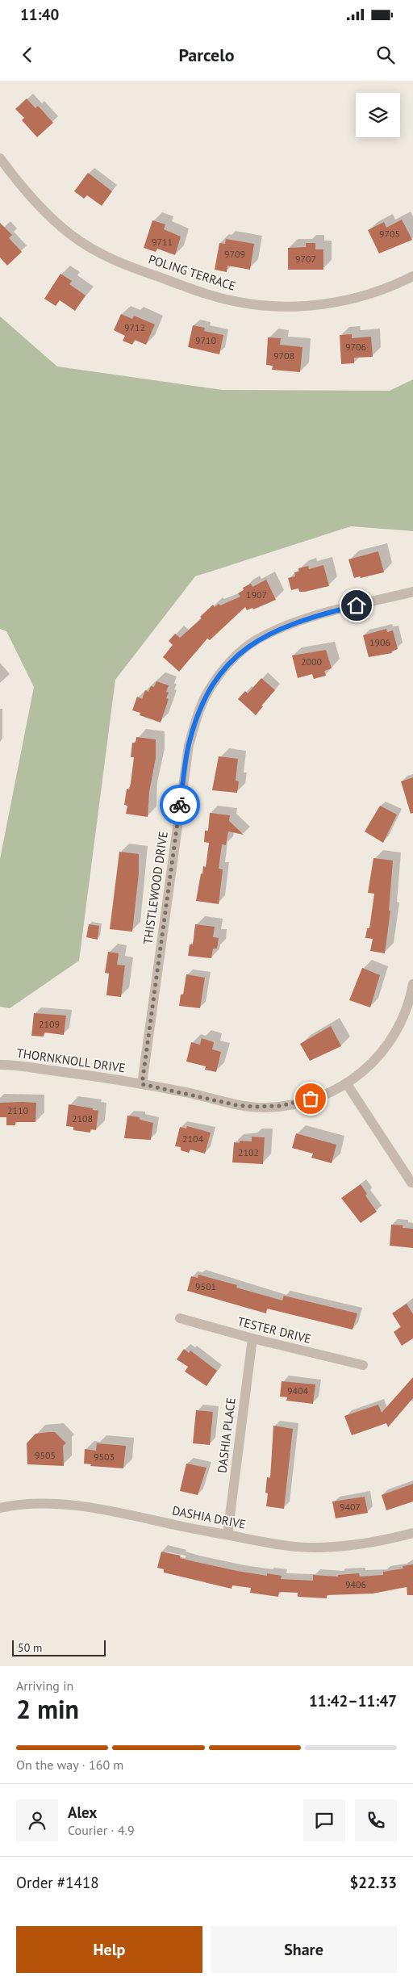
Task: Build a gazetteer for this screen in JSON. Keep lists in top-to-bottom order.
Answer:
{
  "streets": {
    "street": [
      "POLING TERRACE",
      "THISTLEWOOD DRIVE",
      "THORNKNOLL DRIVE",
      "TESTER DRIVE",
      "DASHIA PLACE",
      "DASHIA DRIVE"
    ]
  },
  "crossings": [
    ["THISTLEWOOD DRIVE", "THORNKNOLL DRIVE"],
    ["TESTER DRIVE", "DASHIA PLACE"],
    ["DASHIA PLACE", "DASHIA DRIVE"]
  ],
  "house_numbers": [
    "9705",
    "9711",
    "9709",
    "9707",
    "9712",
    "9710",
    "9706",
    "9708",
    "1907",
    "1906",
    "2000",
    "2109",
    "2110",
    "2108",
    "2104",
    "2102",
    "9501",
    "9404",
    "9505",
    "9503",
    "9407",
    "9406"
  ],
  "scale_bar": "50 m",
  "page": {
    "status": "11:40",
    "header": "Parcelo",
    "scale": "50 m",
    "heading": ["2 min", "Arriving in", "11:42–11:47"],
    "panel": [
      "Alex",
      "Courier · 4.9",
      "Order #1418",
      "$22.33"
    ],
    "bar": "On the way · 160 m",
    "buttons": ["Help", "Share"]
  }
}
